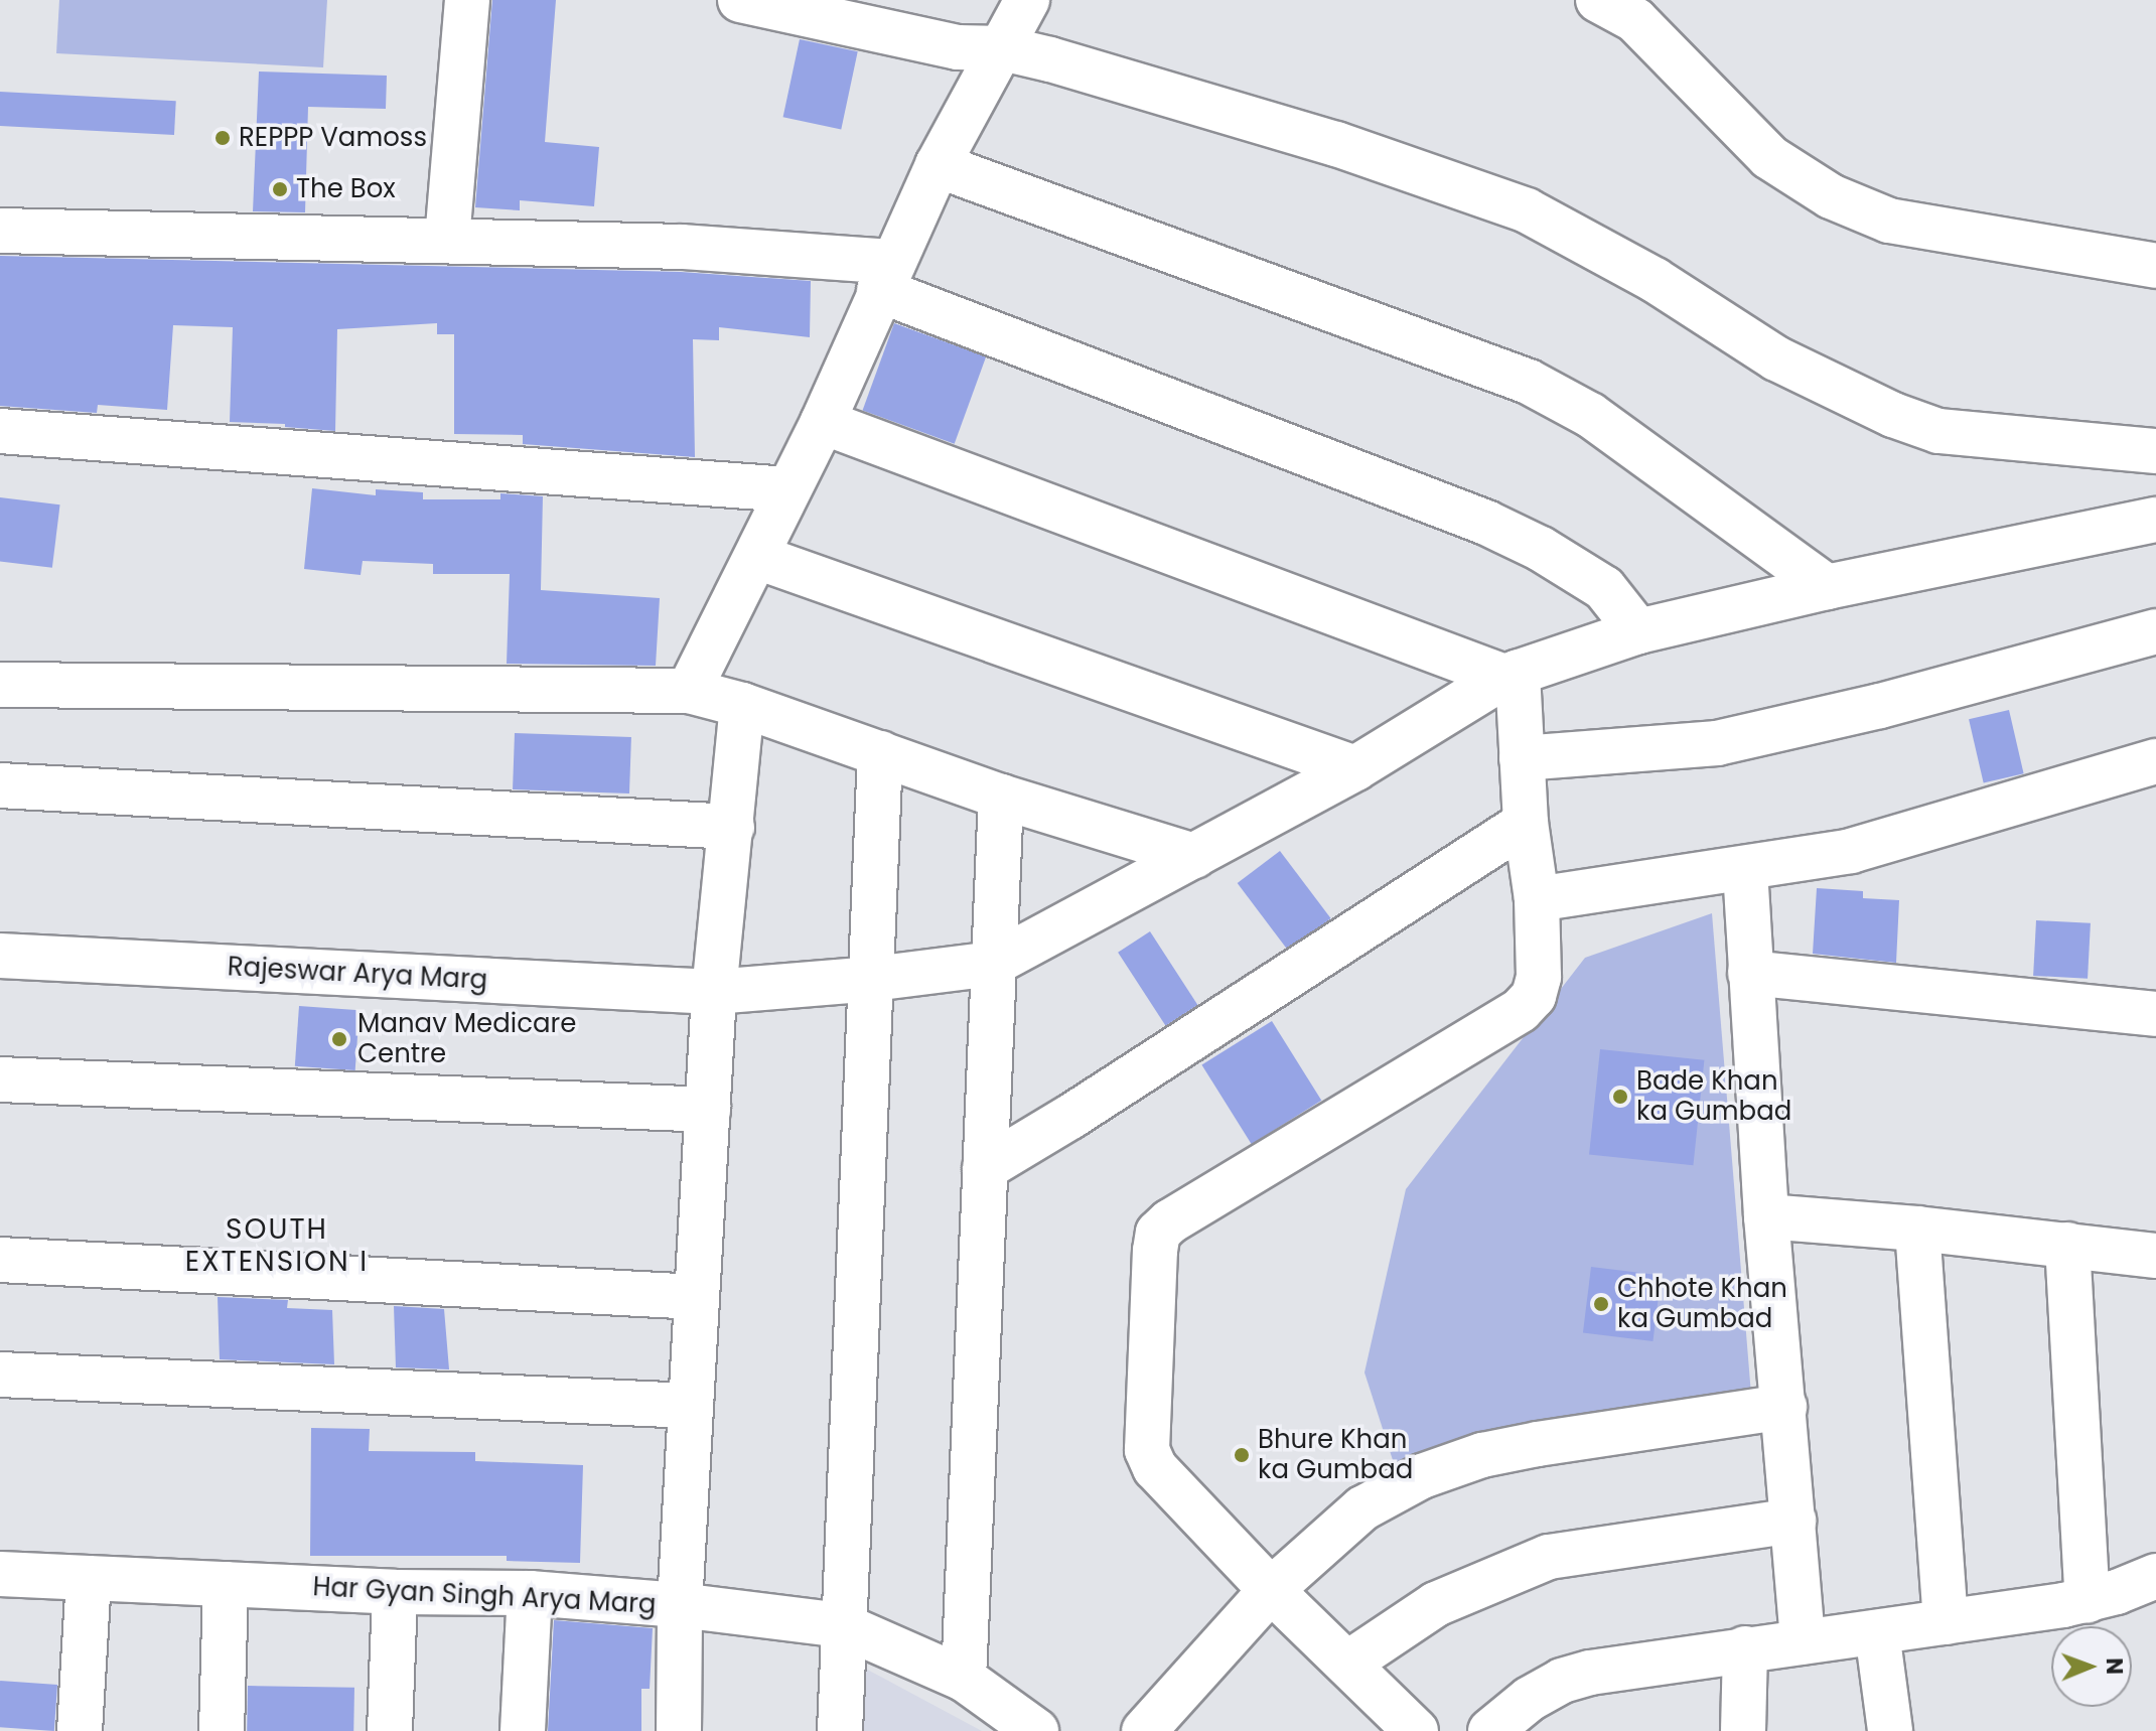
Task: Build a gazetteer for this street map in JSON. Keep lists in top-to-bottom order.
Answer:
{
  "streets": {
    "street": ["Rajeswar Arya Marg", "Har Gyan Singh Arya Marg"]
  },
  "districts": ["SOUTH EXTENSION I"],
  "places": [
    "REPPP Vamoss",
    "The Box",
    "Manav Medicare Centre",
    "Bade Khan ka Gumbad",
    "Chhote Khan ka Gumbad",
    "Bhure Khan ka Gumbad"
  ],
  "north": "right"
}
